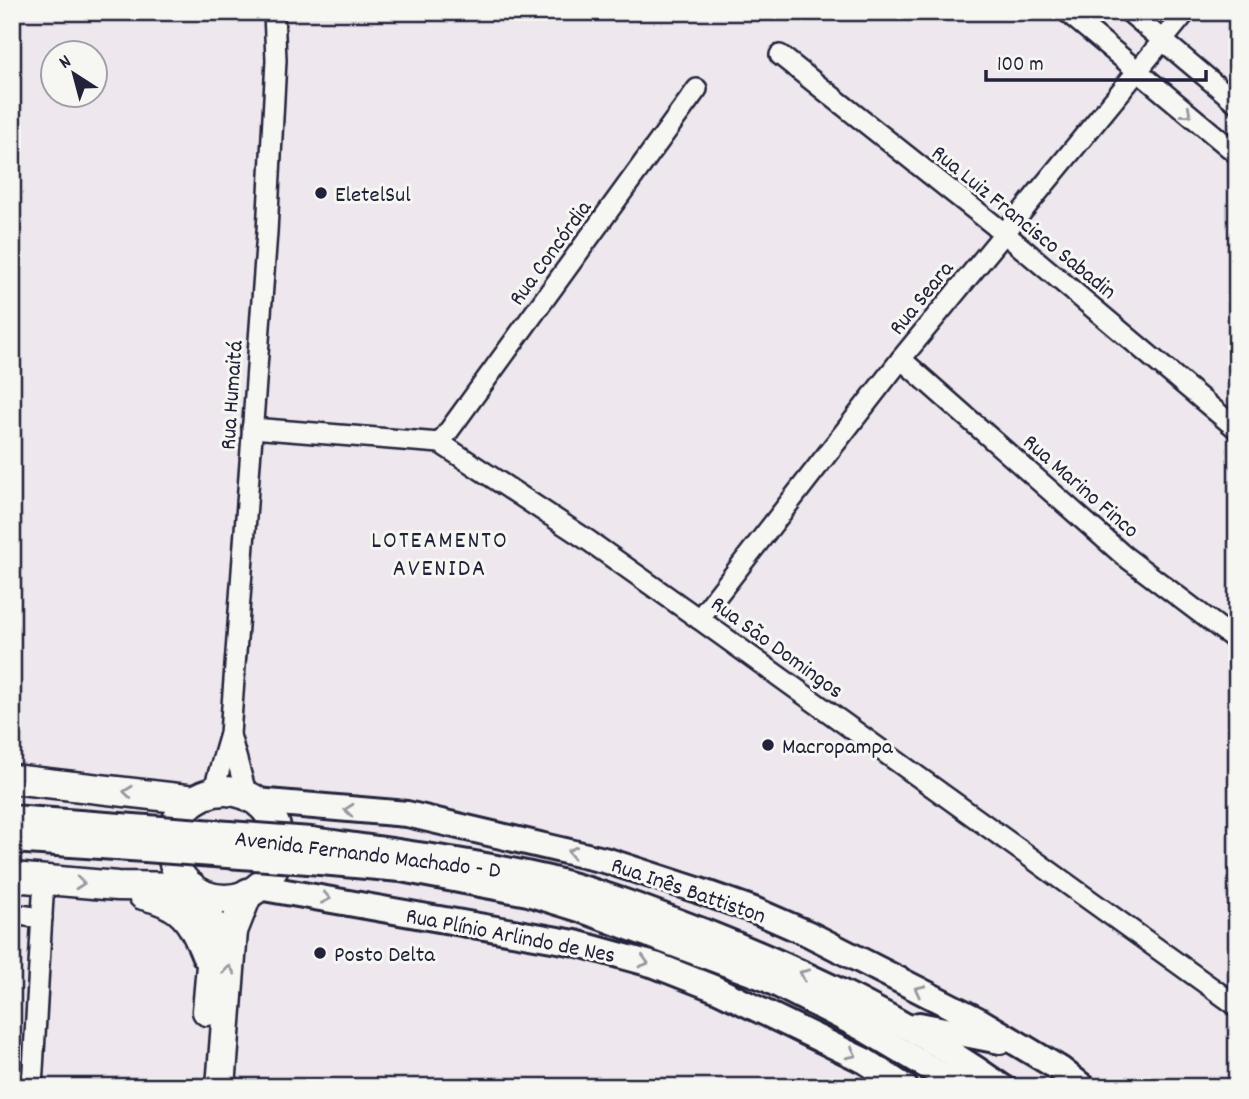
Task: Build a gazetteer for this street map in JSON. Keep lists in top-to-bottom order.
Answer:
{
  "streets": {
    "main road": ["Avenida Fernando Machado - D", "Rua Inês Battiston", "Rua Plínio Arlindo de Nes"],
    "street": [
      "Rua Luiz Francisco Sabadin",
      "Rua Concórdia",
      "Rua Seara",
      "Rua Humaitá",
      "Rua Marino Finco",
      "Rua São Domingos"
    ]
  },
  "crossings": [
    ["Rua Luiz Francisco Sabadin", "Rua Seara"],
    ["Rua Concórdia", "Rua São Domingos"],
    ["Rua Seara", "Rua Marino Finco"],
    ["Rua Seara", "Rua São Domingos"],
    ["Rua Humaitá", "Rua São Domingos"],
    ["Rua Humaitá", "Rua Inês Battiston"],
    ["Rua Humaitá", "Rua Plínio Arlindo de Nes"],
    ["Rua Inês Battiston", "Rua Plínio Arlindo de Nes"]
  ],
  "one_way": ["Rua Inês Battiston", "Rua Plínio Arlindo de Nes"],
  "districts": ["LOTEAMENTO AVENIDA"],
  "places": ["EletelSul", "Macropampa", "Posto Delta"],
  "scale_bar": "100 m",
  "north": "top left"
}
